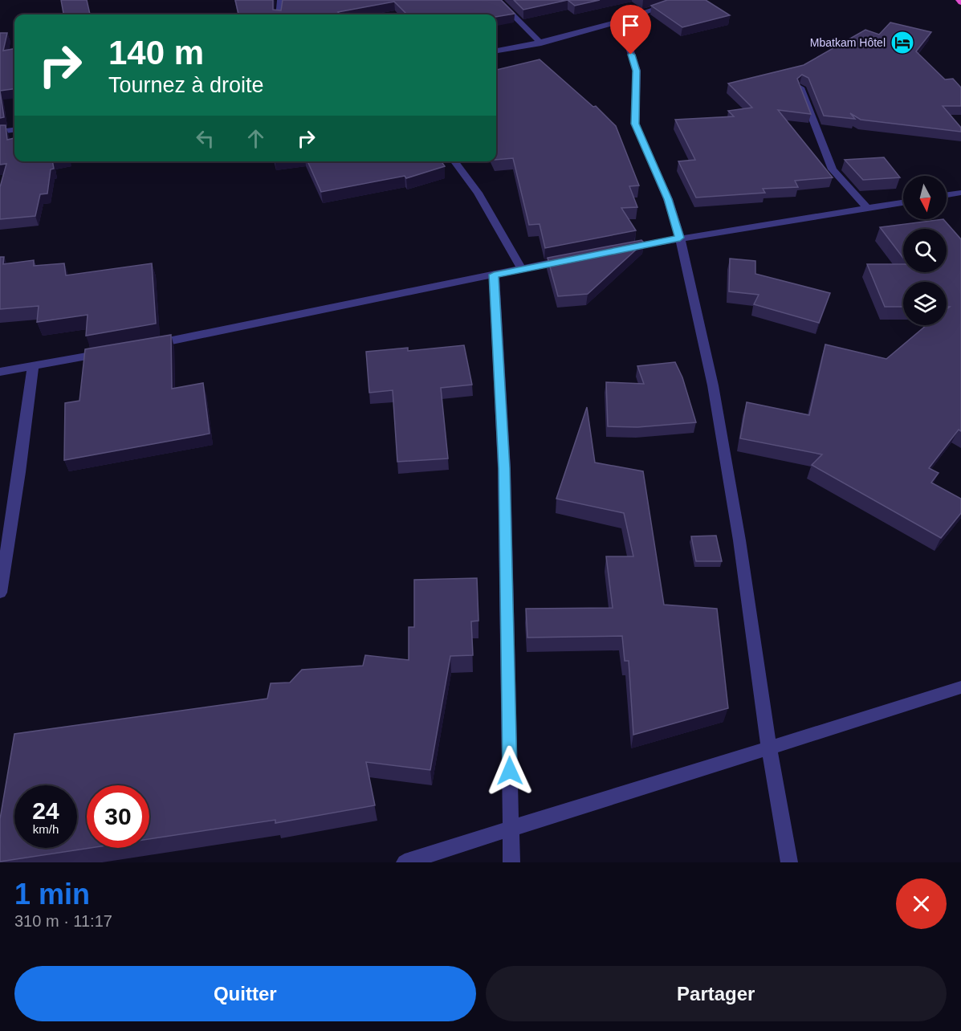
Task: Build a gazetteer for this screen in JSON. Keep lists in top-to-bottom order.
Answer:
{
  "places": {
    "hotel": ["Mbatkam Hôtel"]
  },
  "north": "bottom",
  "page": {
    "turn": ["140 m", "Tournez à droite"],
    "speed": "24 km/h",
    "limit": "30",
    "heading": ["1 min", "310 m · 11:17"],
    "buttons": ["Quitter", "Partager"]
  }
}
